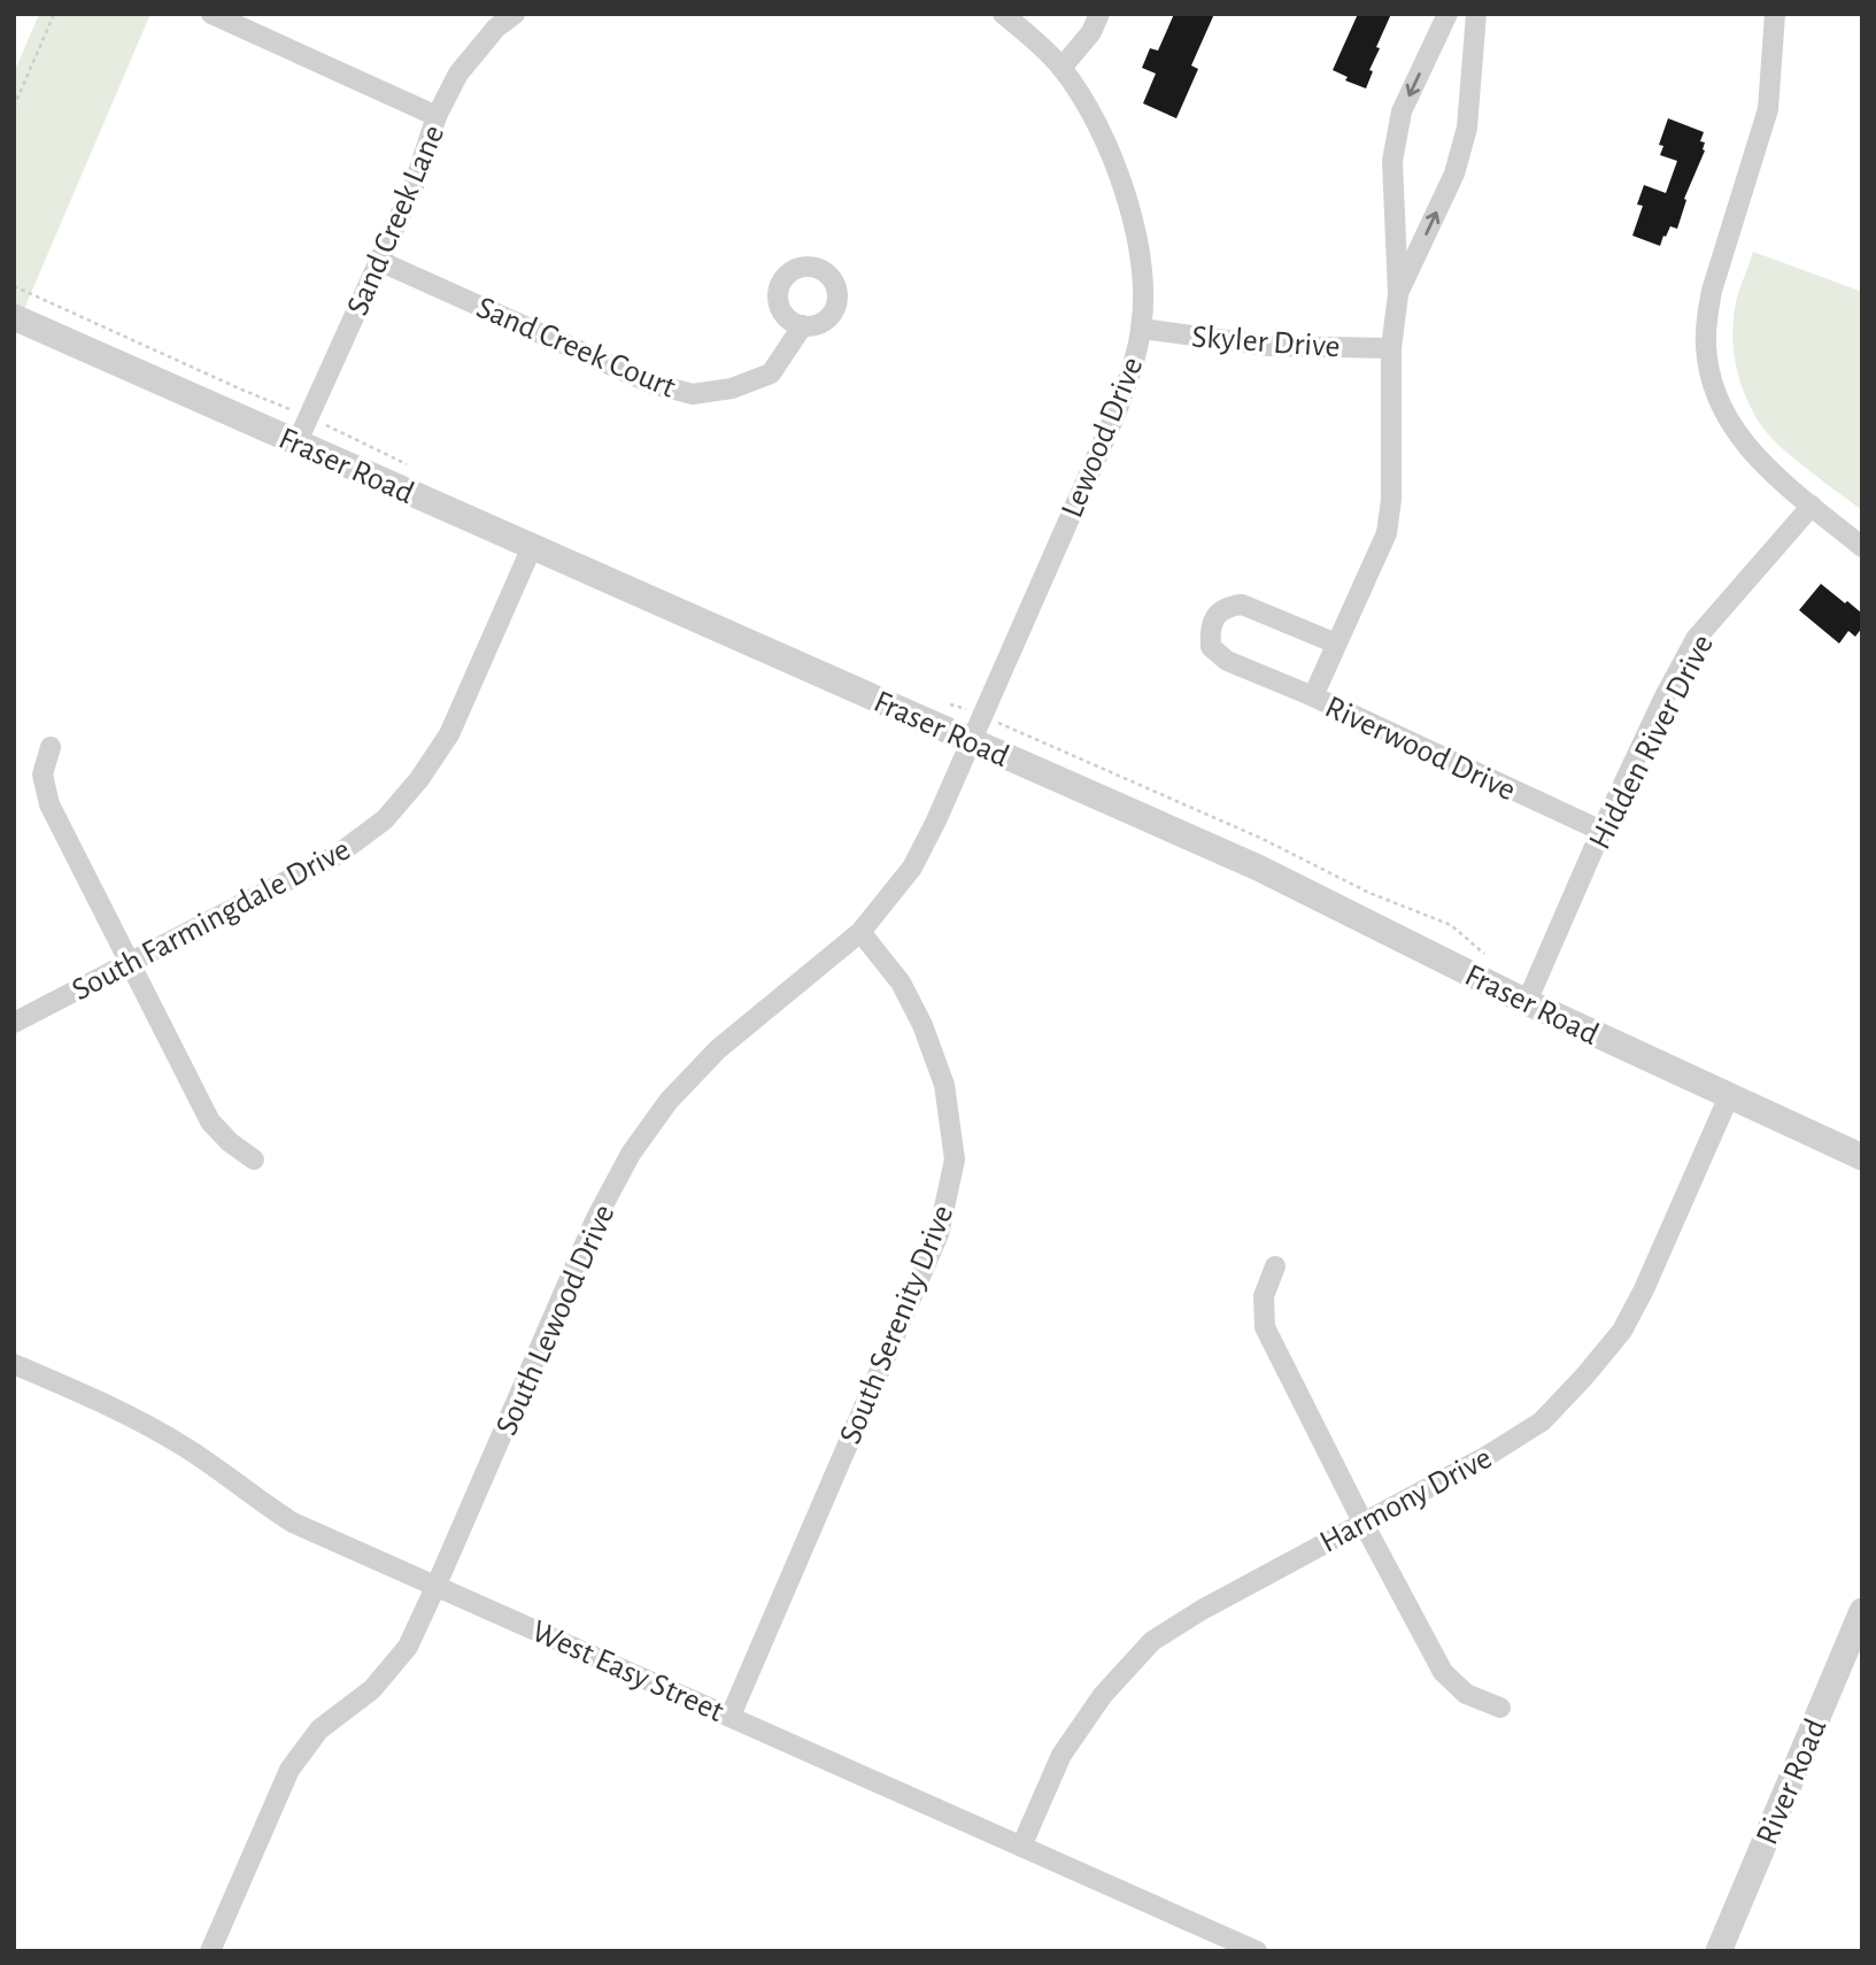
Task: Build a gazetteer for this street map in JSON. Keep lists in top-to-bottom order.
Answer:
{
  "streets": {
    "street": [
      "Sand Creek Lane",
      "Skyler Drive",
      "Sand Creek Court",
      "Lewood Drive",
      "Fraser Road",
      "Hidden River Drive",
      "Riverwood Drive",
      "South Farmingdale Drive",
      "South Lewood Drive",
      "South Serenity Drive",
      "Harmony Drive",
      "West Easy Street",
      "River Road"
    ]
  },
  "crossings": [
    ["Sand Creek Lane", "Sand Creek Court"],
    ["Sand Creek Lane", "Fraser Road"],
    ["Skyler Drive", "Lewood Drive"],
    ["Skyler Drive", "Riverwood Drive"],
    ["Lewood Drive", "Fraser Road"],
    ["Lewood Drive", "South Lewood Drive"],
    ["Fraser Road", "Hidden River Drive"],
    ["Fraser Road", "South Farmingdale Drive"],
    ["Fraser Road", "South Lewood Drive"],
    ["Fraser Road", "Harmony Drive"],
    ["Hidden River Drive", "Riverwood Drive"],
    ["South Lewood Drive", "South Serenity Drive"],
    ["South Lewood Drive", "West Easy Street"],
    ["South Serenity Drive", "West Easy Street"],
    ["Harmony Drive", "West Easy Street"]
  ]
}
